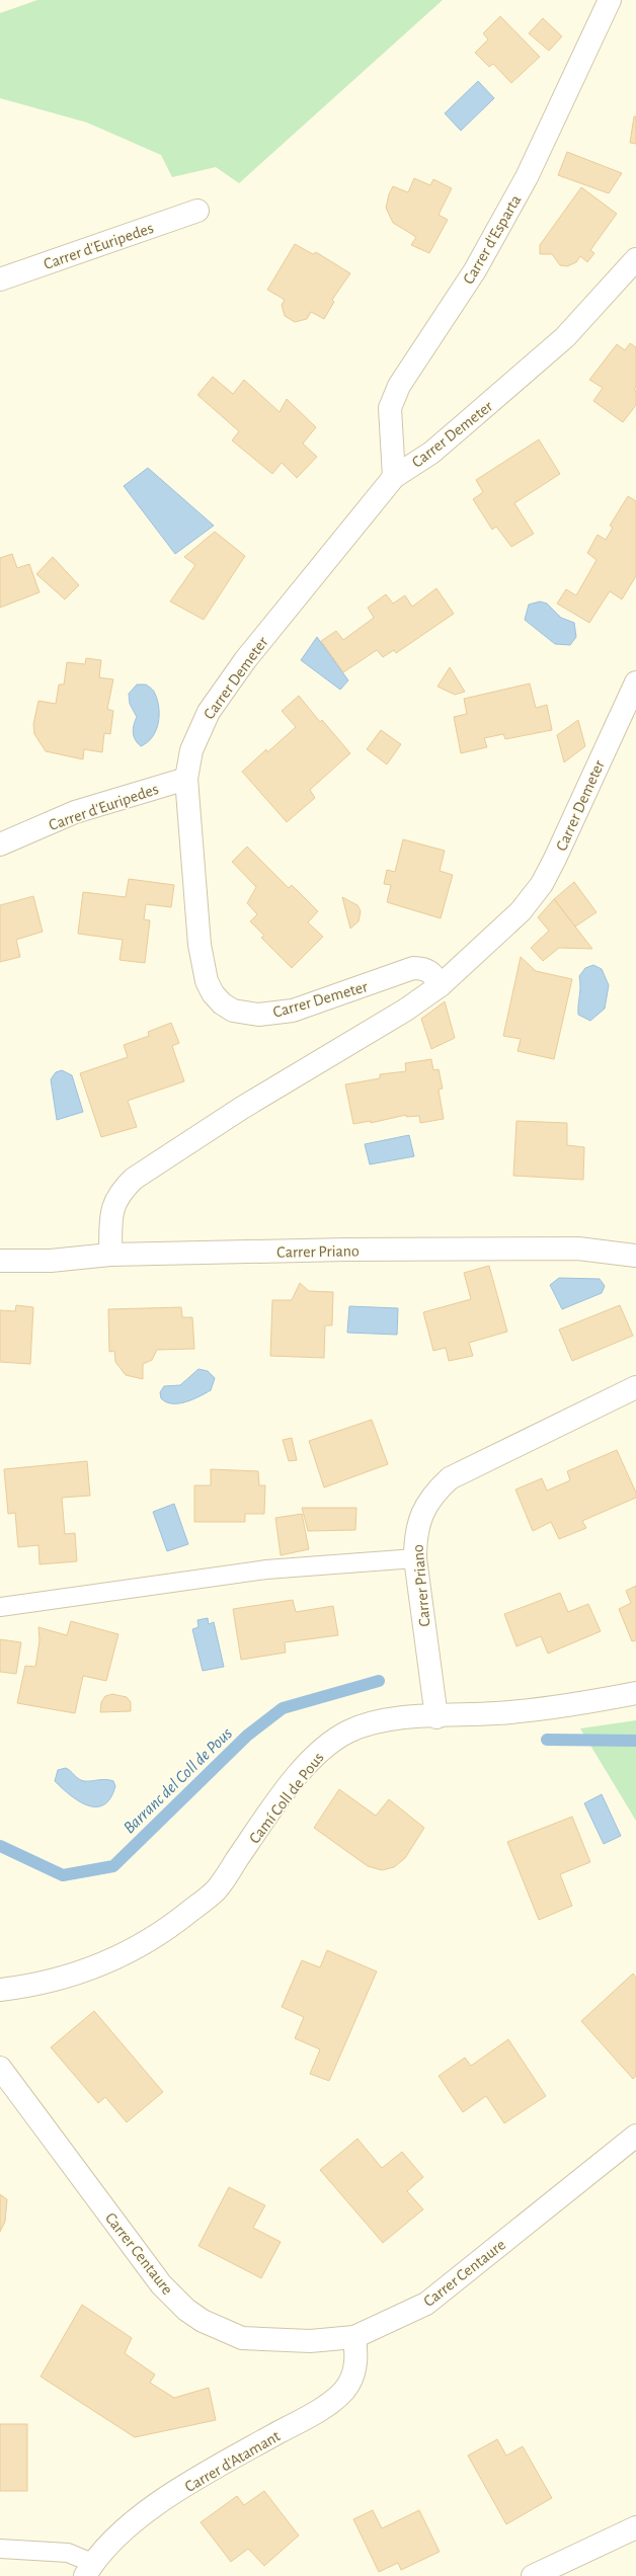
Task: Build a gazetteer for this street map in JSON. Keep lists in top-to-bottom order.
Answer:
{
  "streets": {
    "street": [
      "Carrer d'Esparta",
      "Carrer d'Euripedes",
      "Carrer Demeter",
      "Carrer Priano",
      "Camí Coll de Pous",
      "Carrer Centaure",
      "Carrer d'Atamant"
    ]
  },
  "crossings": [
    ["Carrer d'Esparta", "Carrer Demeter"],
    ["Carrer d'Euripedes", "Carrer Demeter"],
    ["Carrer Demeter", "Carrer Priano"],
    ["Carrer Priano", "Camí Coll de Pous"],
    ["Carrer Centaure", "Carrer d'Atamant"]
  ],
  "water": ["Barranc del Coll de Pous"]
}
